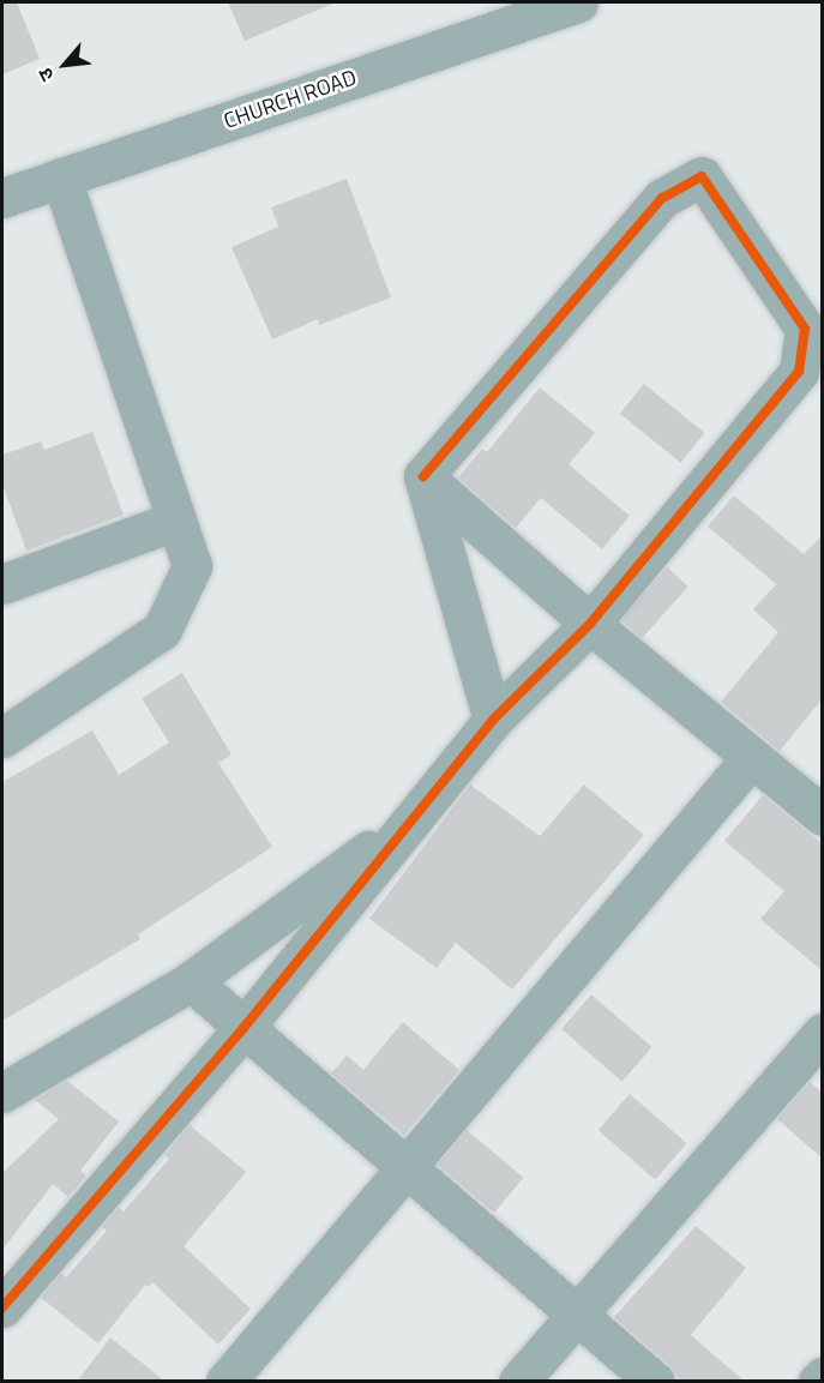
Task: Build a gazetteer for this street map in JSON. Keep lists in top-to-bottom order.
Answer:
{
  "streets": {
    "street": ["CHURCH ROAD"]
  },
  "north": "bottom left"
}
